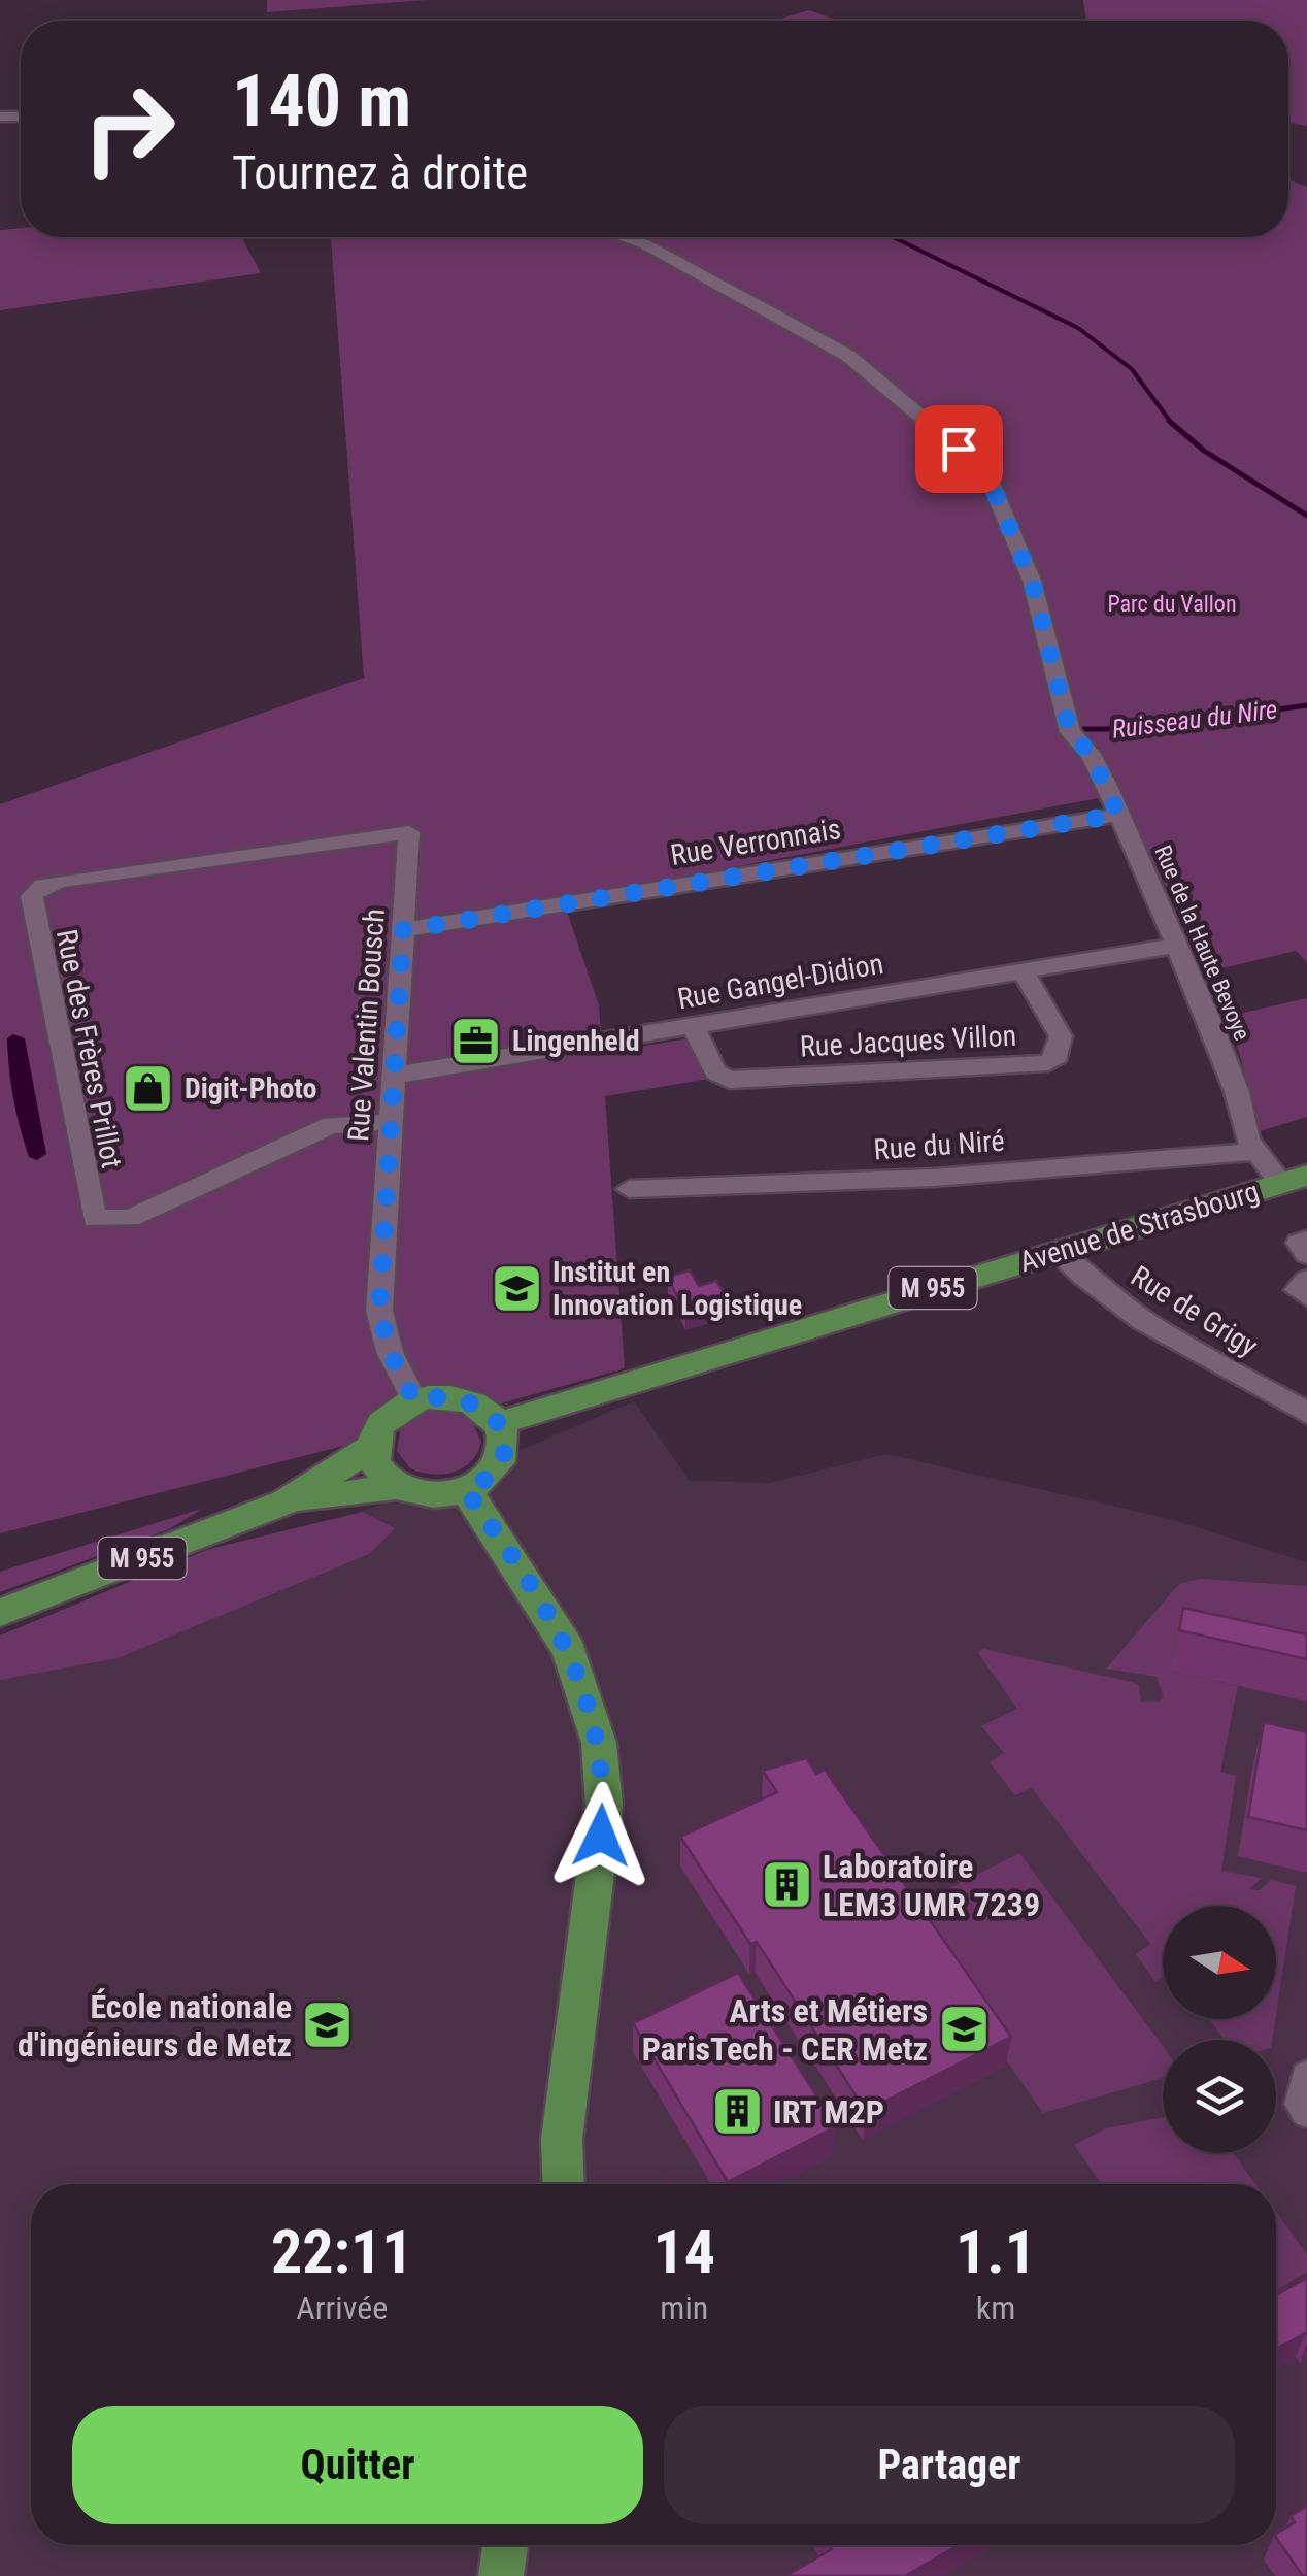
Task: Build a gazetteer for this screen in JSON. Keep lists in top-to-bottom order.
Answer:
{
  "streets": {
    "main road": ["Avenue de Strasbourg", "M 955"],
    "street": [
      "Rue Verronnais",
      "Rue de la Haute Bevoye",
      "Rue Gangel-Didion",
      "Rue Valentin Bousch",
      "Rue Jacques Villon",
      "Rue des Frères Prillot",
      "Rue du Niré",
      "Rue de Grigy"
    ]
  },
  "crossings": [
    ["Rue Verronnais", "Rue de la Haute Bevoye"],
    ["Rue Verronnais", "Rue Valentin Bousch"],
    ["Rue de la Haute Bevoye", "Rue Gangel-Didion"],
    ["Rue de la Haute Bevoye", "Rue du Niré"],
    ["Rue de la Haute Bevoye", "Avenue de Strasbourg"],
    ["Rue Gangel-Didion", "Rue Valentin Bousch"],
    ["Rue Gangel-Didion", "Rue Jacques Villon"],
    ["Rue Valentin Bousch", "Rue des Frères Prillot"],
    ["Rue Valentin Bousch", "Avenue de Strasbourg"],
    ["Rue Valentin Bousch", "M 955"],
    ["Avenue de Strasbourg", "M 955"],
    ["Avenue de Strasbourg", "Rue de Grigy"]
  ],
  "water": ["Ruisseau du Nire"],
  "parks": ["Parc du Vallon"],
  "places": {
    "office": ["Lingenheld"],
    "shop": ["Digit-Photo"],
    "school or university": ["Institut en Innovation Logistique", "École nationale d'ingénieurs de Metz", "Arts et Métiers ParisTech - CER Metz"],
    "building": ["Laboratoire LEM3 UMR 7239", "IRT M2P"]
  },
  "north": "right",
  "page": {
    "turn": ["140 m", "Tournez à droite"],
    "eta": [
      "22:11",
      "Arrivée",
      "14",
      "min",
      "1.1",
      "km"
    ],
    "buttons": ["Quitter", "Partager"]
  }
}
